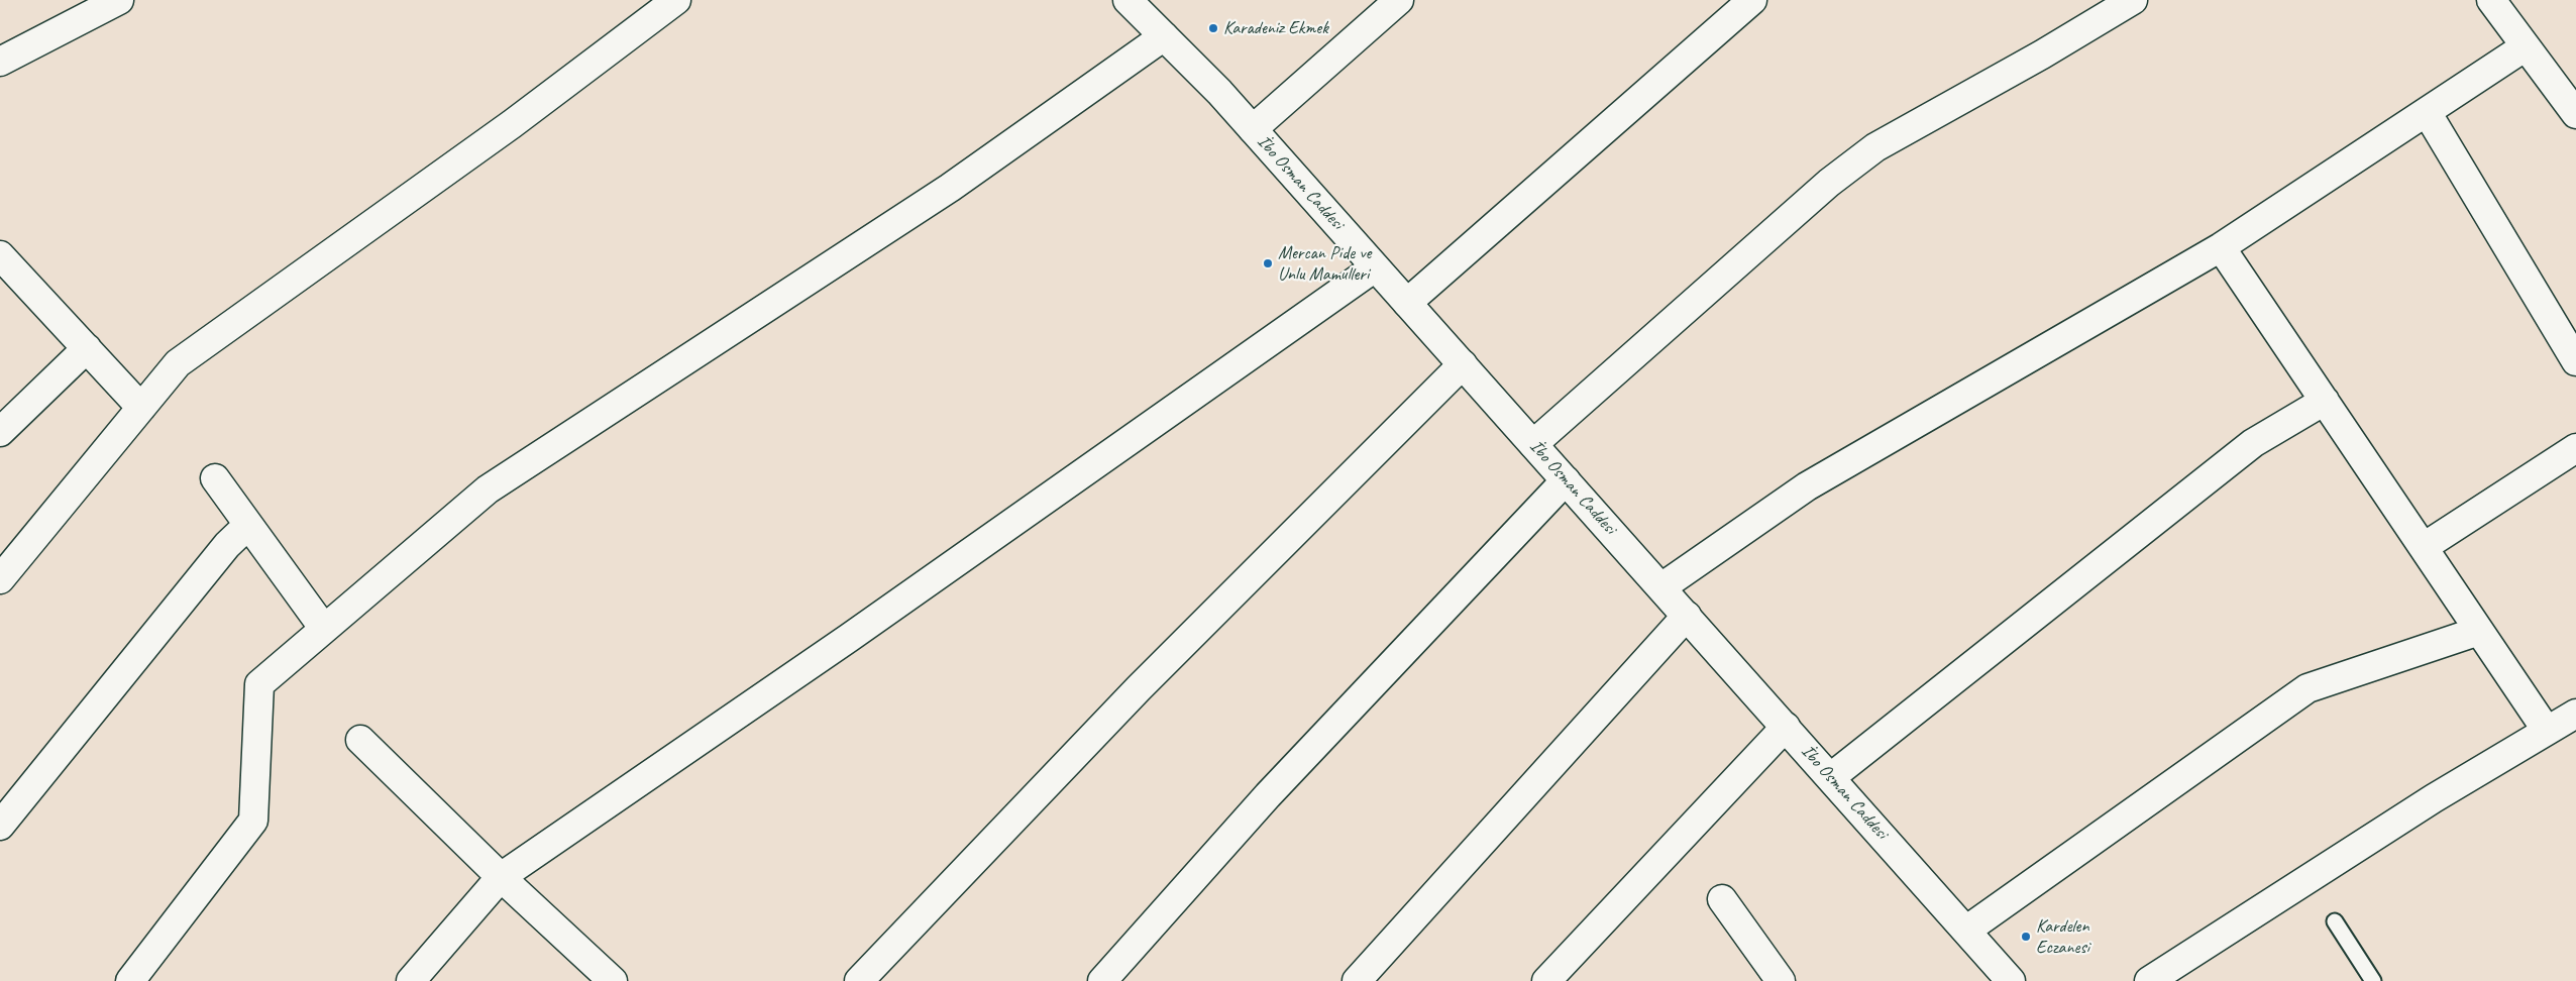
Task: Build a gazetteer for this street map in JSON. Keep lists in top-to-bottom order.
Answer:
{
  "streets": {
    "street": ["İbo Osman Caddesi"]
  },
  "places": ["Karadeniz Ekmek", "Mercan Pide ve Unlu Mamulleri", "Kardelen Eczanesi"]
}
